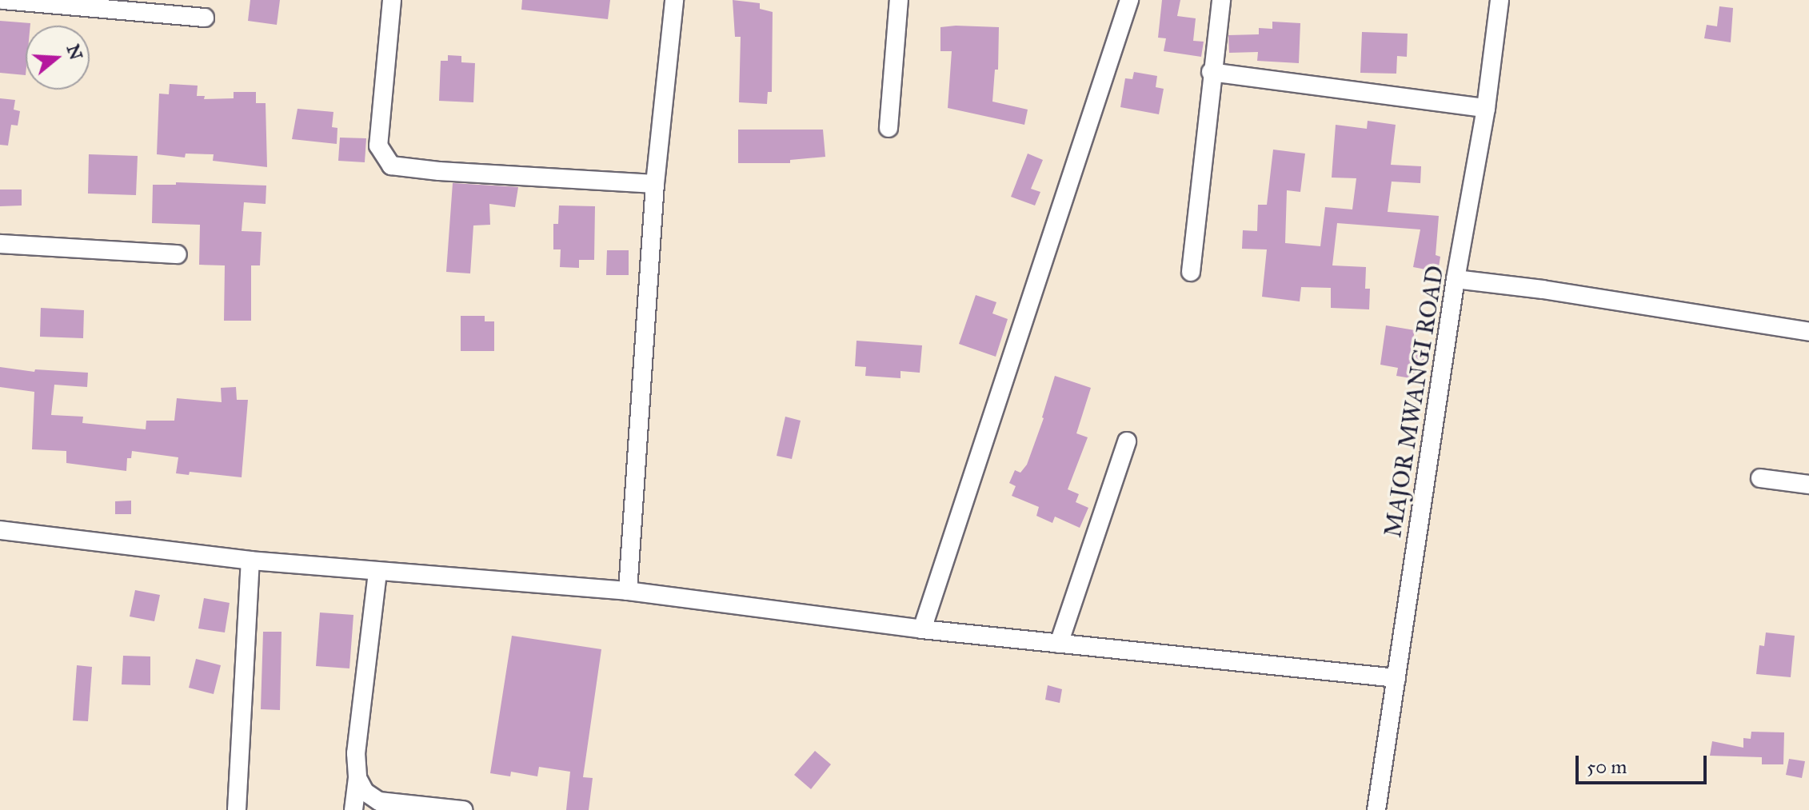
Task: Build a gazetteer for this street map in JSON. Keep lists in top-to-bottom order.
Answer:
{
  "streets": {
    "street": ["MAJOR MWANGI ROAD"]
  },
  "scale_bar": "50 m",
  "north": "right"
}
